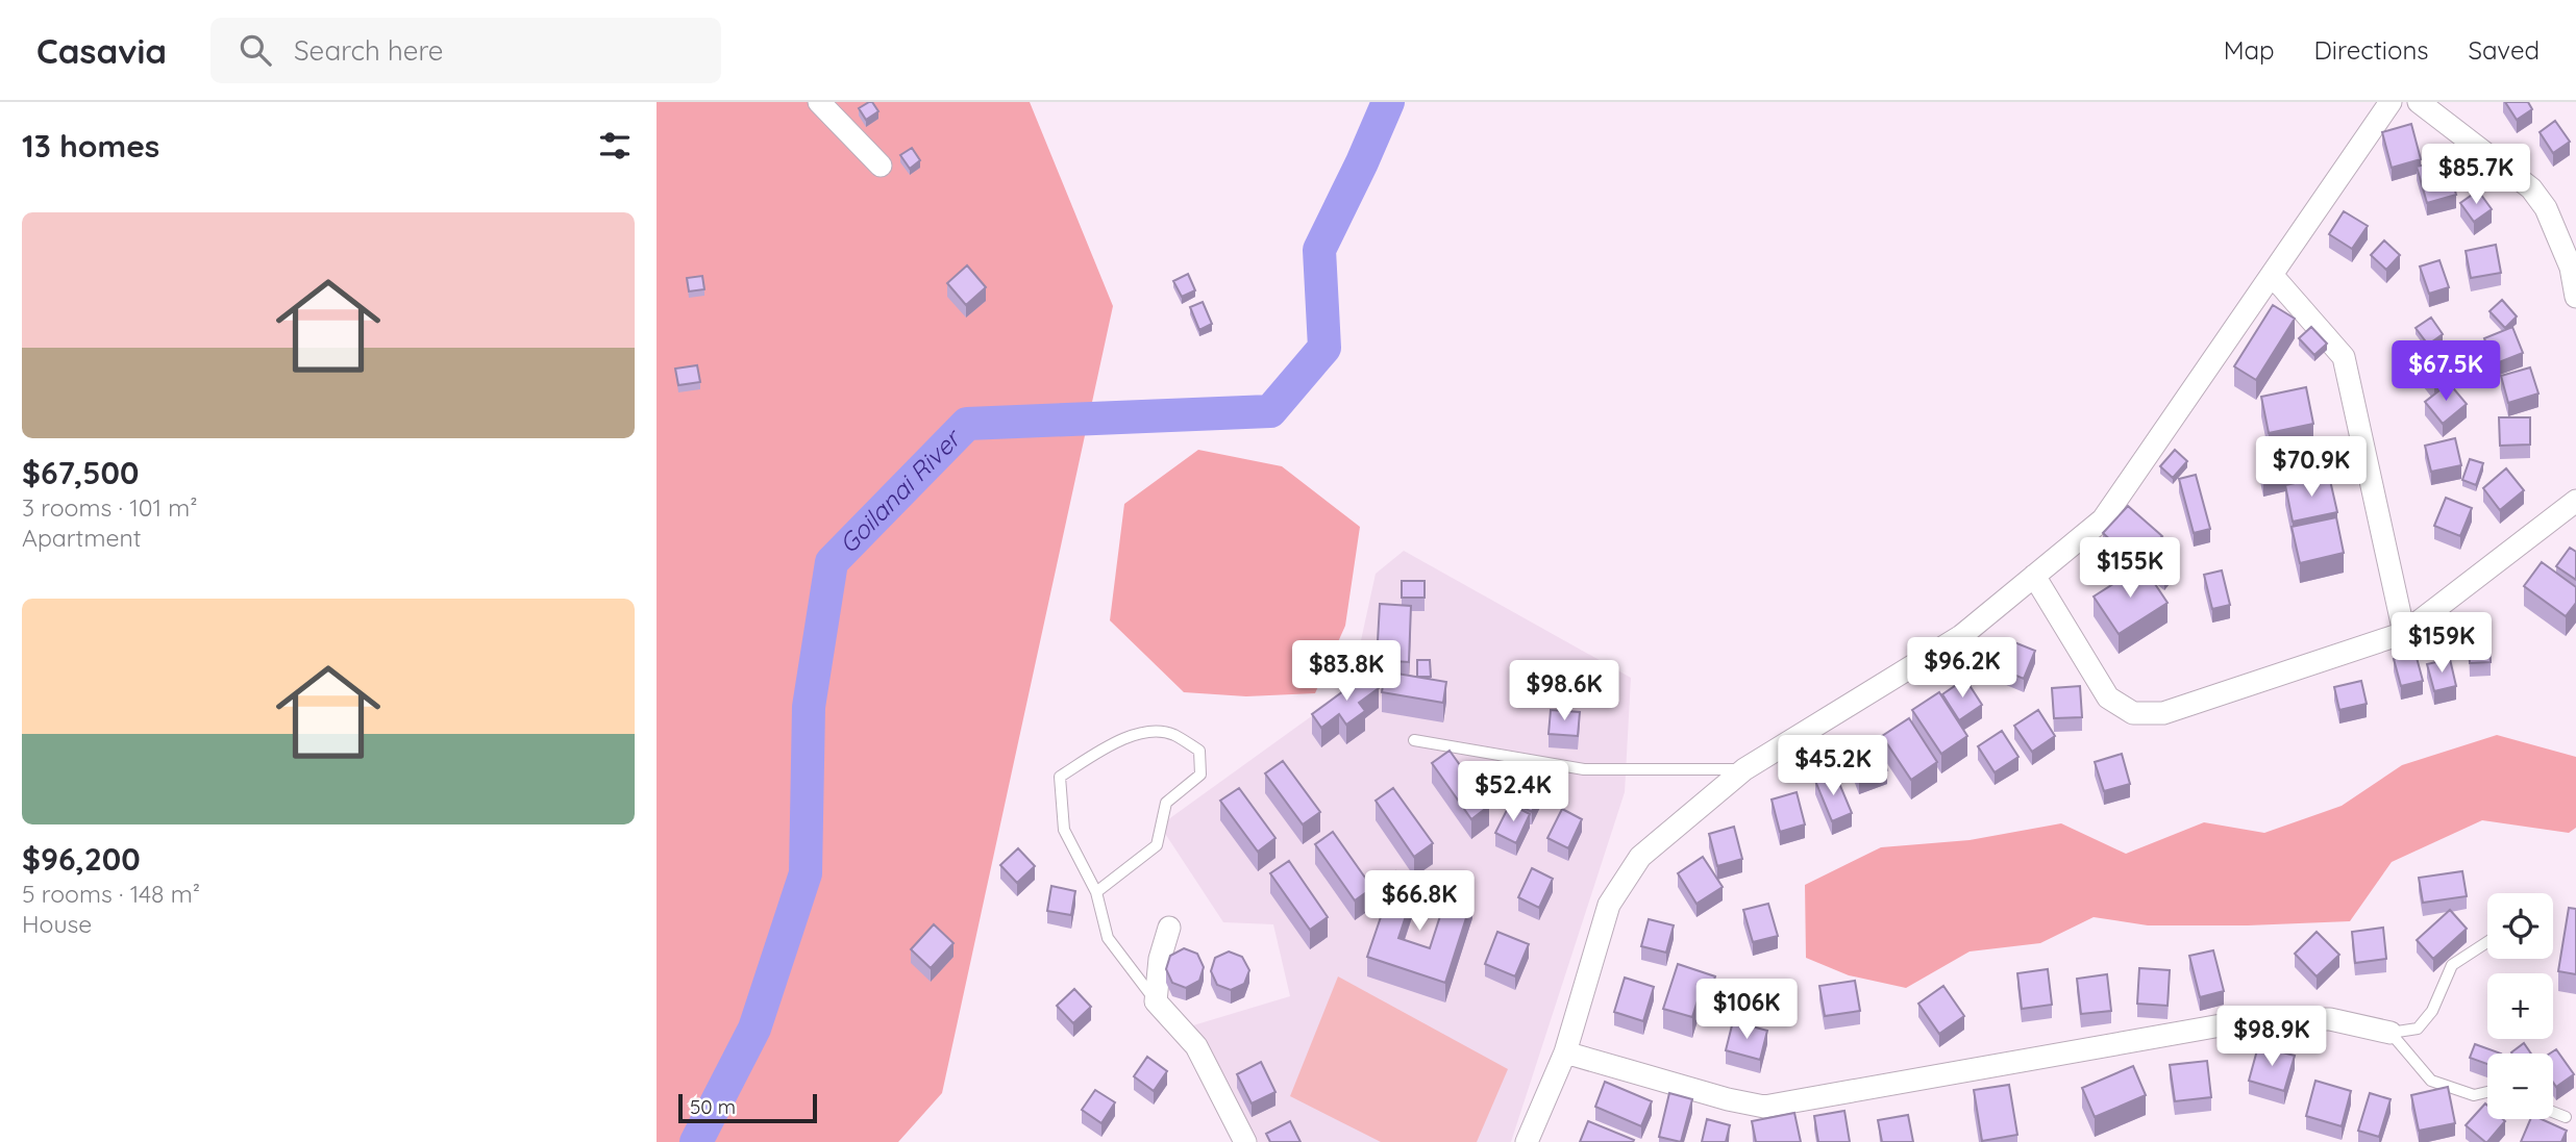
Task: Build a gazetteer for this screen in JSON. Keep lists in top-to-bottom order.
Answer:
{
  "water": ["Goilanai River"],
  "scale_bar": "50 m",
  "page": {
    "header": "Casavia",
    "search": "Search here",
    "nav": ["Map", "Directions", "Saved"],
    "heading": "13 homes",
    "price": [
      "$85.7K",
      "$67.5K",
      "$70.9K",
      "$155K",
      "$159K",
      "$96.2K",
      "$83.8K",
      "$98.6K",
      "$45.2K",
      "$52.4K",
      "$66.8K",
      "$106K",
      "$98.9K"
    ],
    "list": [
      {
        "name": "$67,500",
        "note": "3 rooms · 101 m² · Apartment"
      },
      {
        "name": "$96,200",
        "note": "5 rooms · 148 m² · House"
      }
    ],
    "map_buttons": ["+", "−"],
    "scale": "50 m"
  }
}
